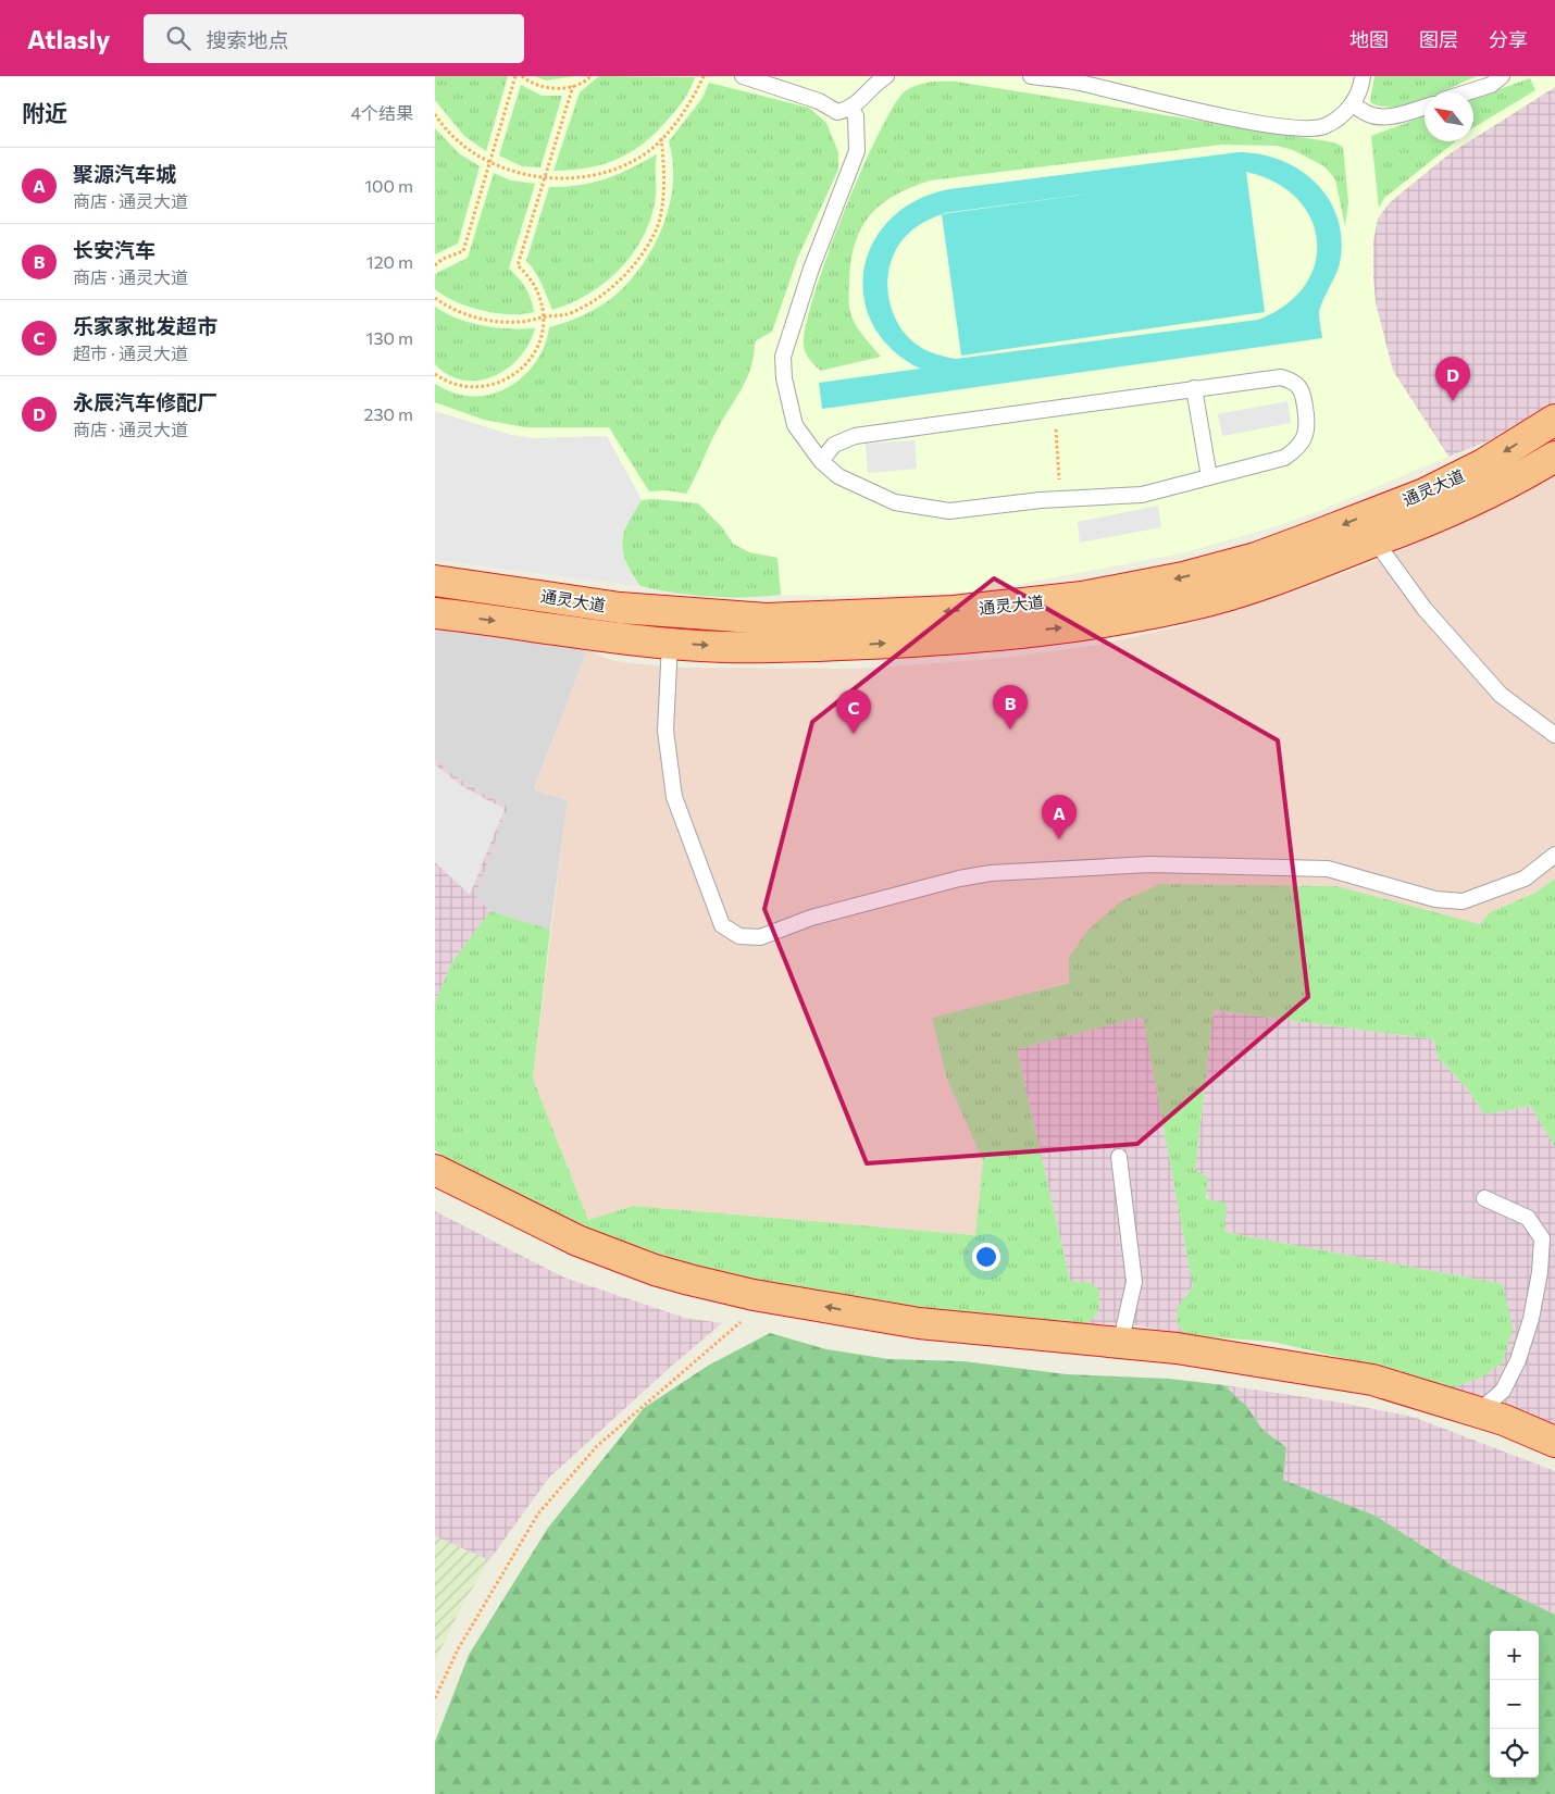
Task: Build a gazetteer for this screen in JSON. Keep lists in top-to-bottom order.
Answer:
{
  "streets": {
    "highway": ["通灵大道"]
  },
  "north": "top left",
  "page": {
    "header": "Atlasly",
    "search": "搜索地点",
    "nav": ["地图", "图层", "分享"],
    "heading": ["附近", "4个结果"],
    "list": [
      {
        "mark": "A",
        "name": "聚源汽车城",
        "note": "商店 · 通灵大道",
        "value": "100 m"
      },
      {
        "mark": "B",
        "name": "长安汽车",
        "note": "商店 · 通灵大道",
        "value": "120 m"
      },
      {
        "mark": "C",
        "name": "乐家家批发超市",
        "note": "超市 · 通灵大道",
        "value": "130 m"
      },
      {
        "mark": "D",
        "name": "永辰汽车修配厂",
        "note": "商店 · 通灵大道",
        "value": "230 m"
      }
    ],
    "pins": [
      "D",
      "B",
      "C",
      "A"
    ],
    "map_buttons": ["+", "−"]
  }
}
